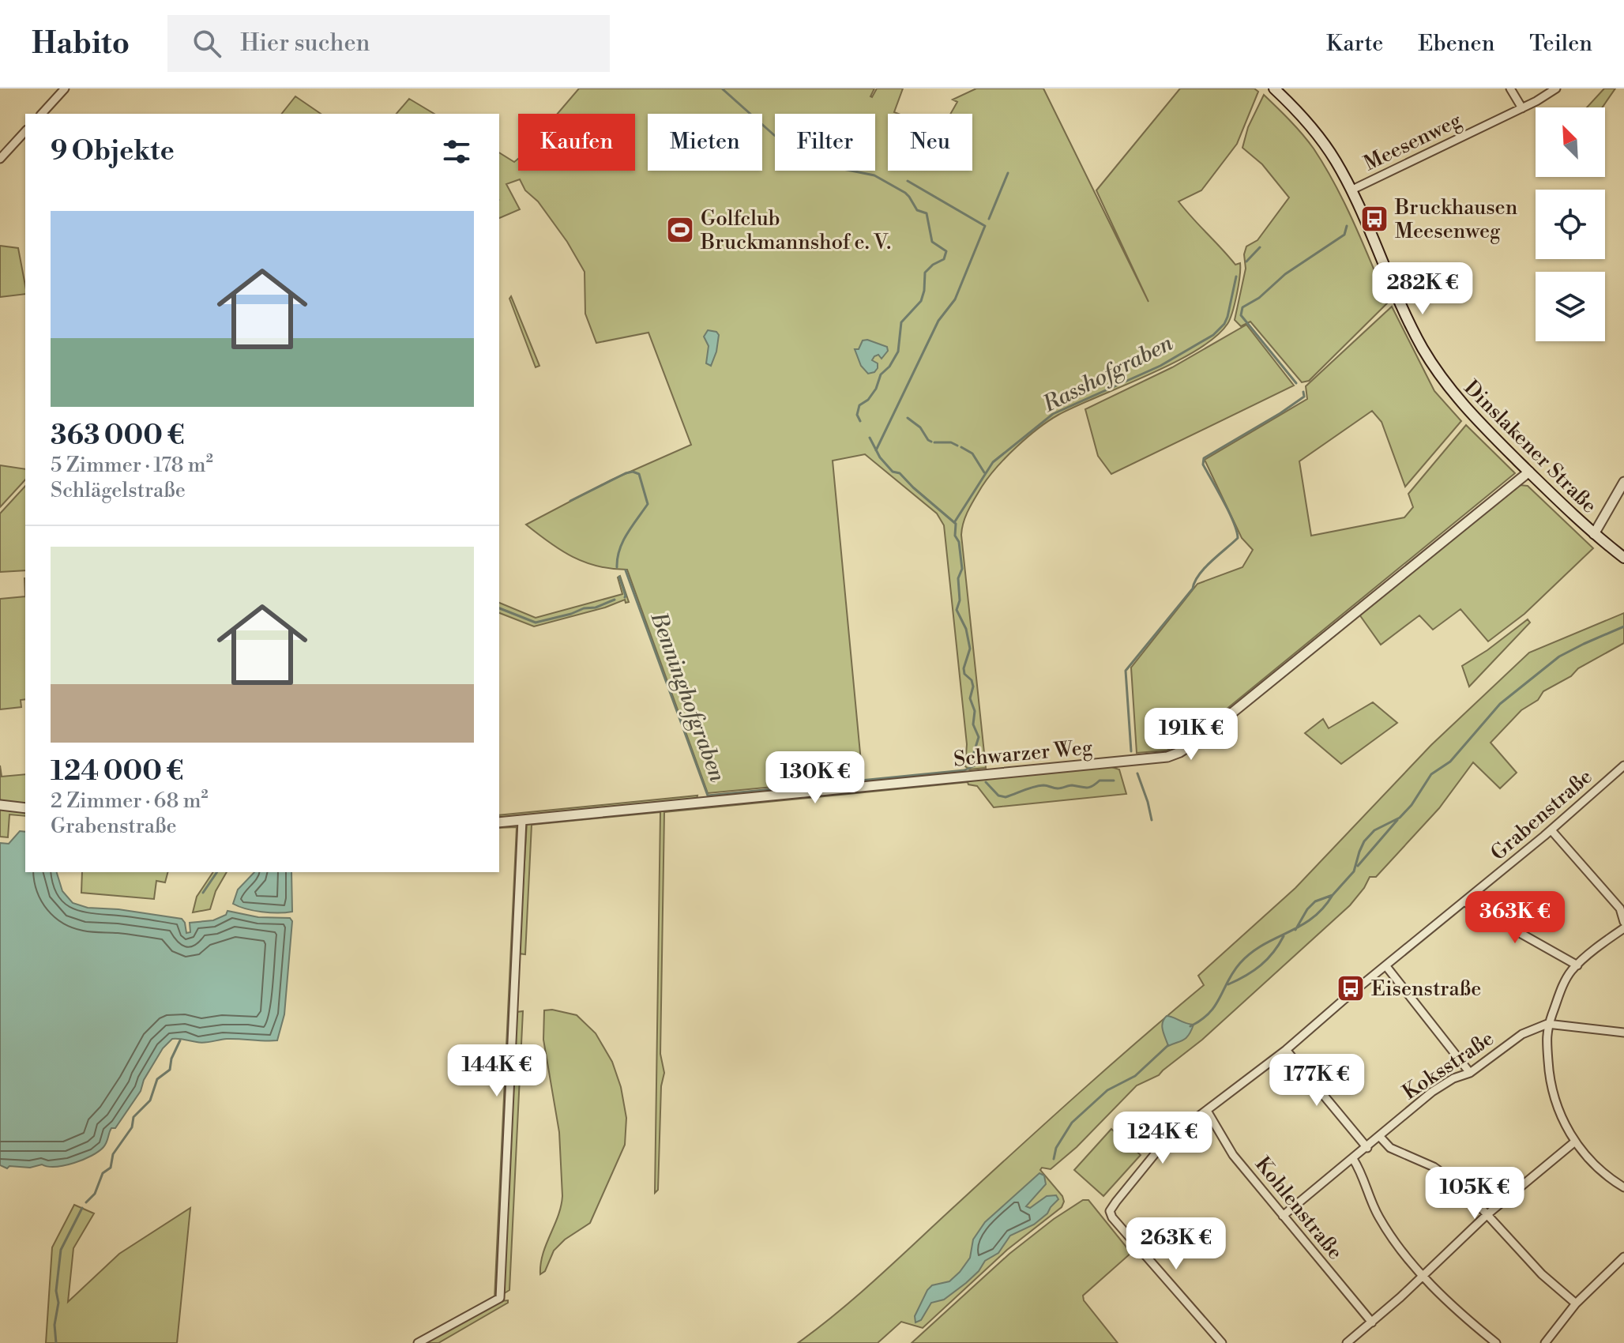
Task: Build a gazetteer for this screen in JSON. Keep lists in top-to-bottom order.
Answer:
{
  "streets": {
    "main road": ["Dinslakener Straße"],
    "street": [
      "Meesenweg",
      "Schwarzer Weg",
      "Grabenstraße",
      "Koksstraße",
      "Kohlenstraße"
    ]
  },
  "crossings": [
    ["Meesenweg", "Dinslakener Straße"],
    ["Dinslakener Straße", "Schwarzer Weg"],
    ["Grabenstraße", "Kohlenstraße"],
    ["Koksstraße", "Kohlenstraße"]
  ],
  "water": ["Rasshofgraben", "Benninghofgraben"],
  "places": {
    "bus stop": ["Bruckhausen Meesenweg", "Eisenstraße"],
    "sports": ["Golfclub Bruckmannshof e. V."]
  },
  "north": "top left",
  "page": {
    "header": "Habito",
    "search": "Hier suchen",
    "nav": ["Karte", "Ebenen", "Teilen"],
    "chip": [
      "Kaufen",
      "Mieten",
      "Filter",
      "Neu"
    ],
    "heading": "9 Objekte",
    "list": [
      {
        "name": "363 000 €",
        "note": "5 Zimmer · 178 m² · Schlägelstraße"
      },
      {
        "name": "124 000 €",
        "note": "2 Zimmer · 68 m² · Grabenstraße"
      }
    ],
    "price": [
      "282K €",
      "191K €",
      "130K €",
      "363K €",
      "144K €",
      "177K €",
      "124K €",
      "105K €",
      "263K €"
    ]
  }
}
